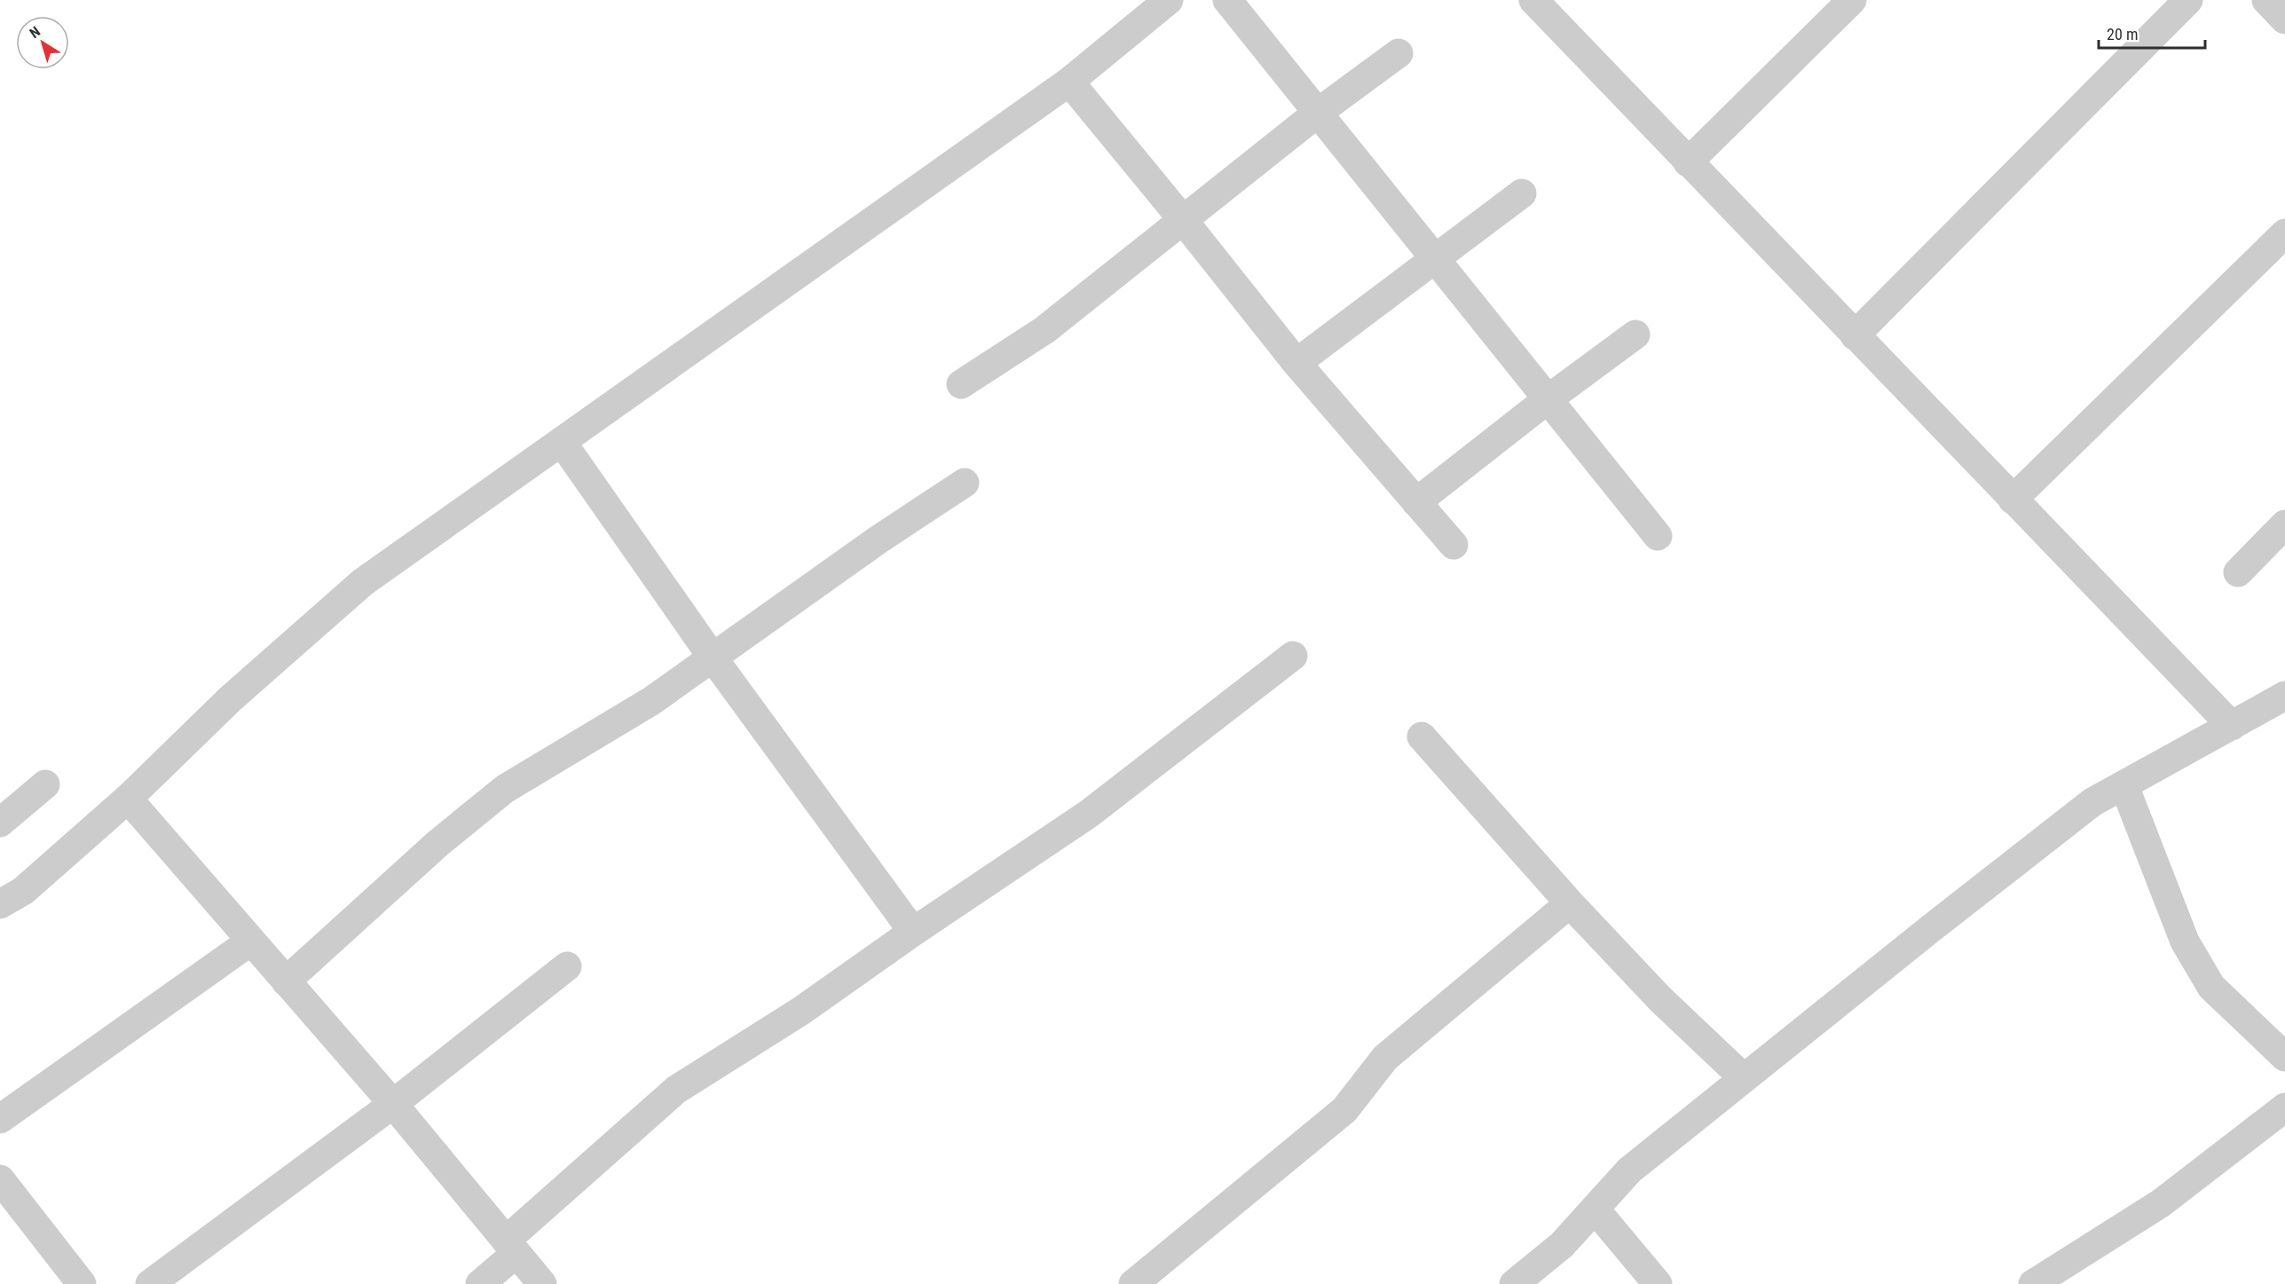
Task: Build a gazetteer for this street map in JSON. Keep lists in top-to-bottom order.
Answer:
{
  "scale_bar": "20 m",
  "north": "top left"
}
